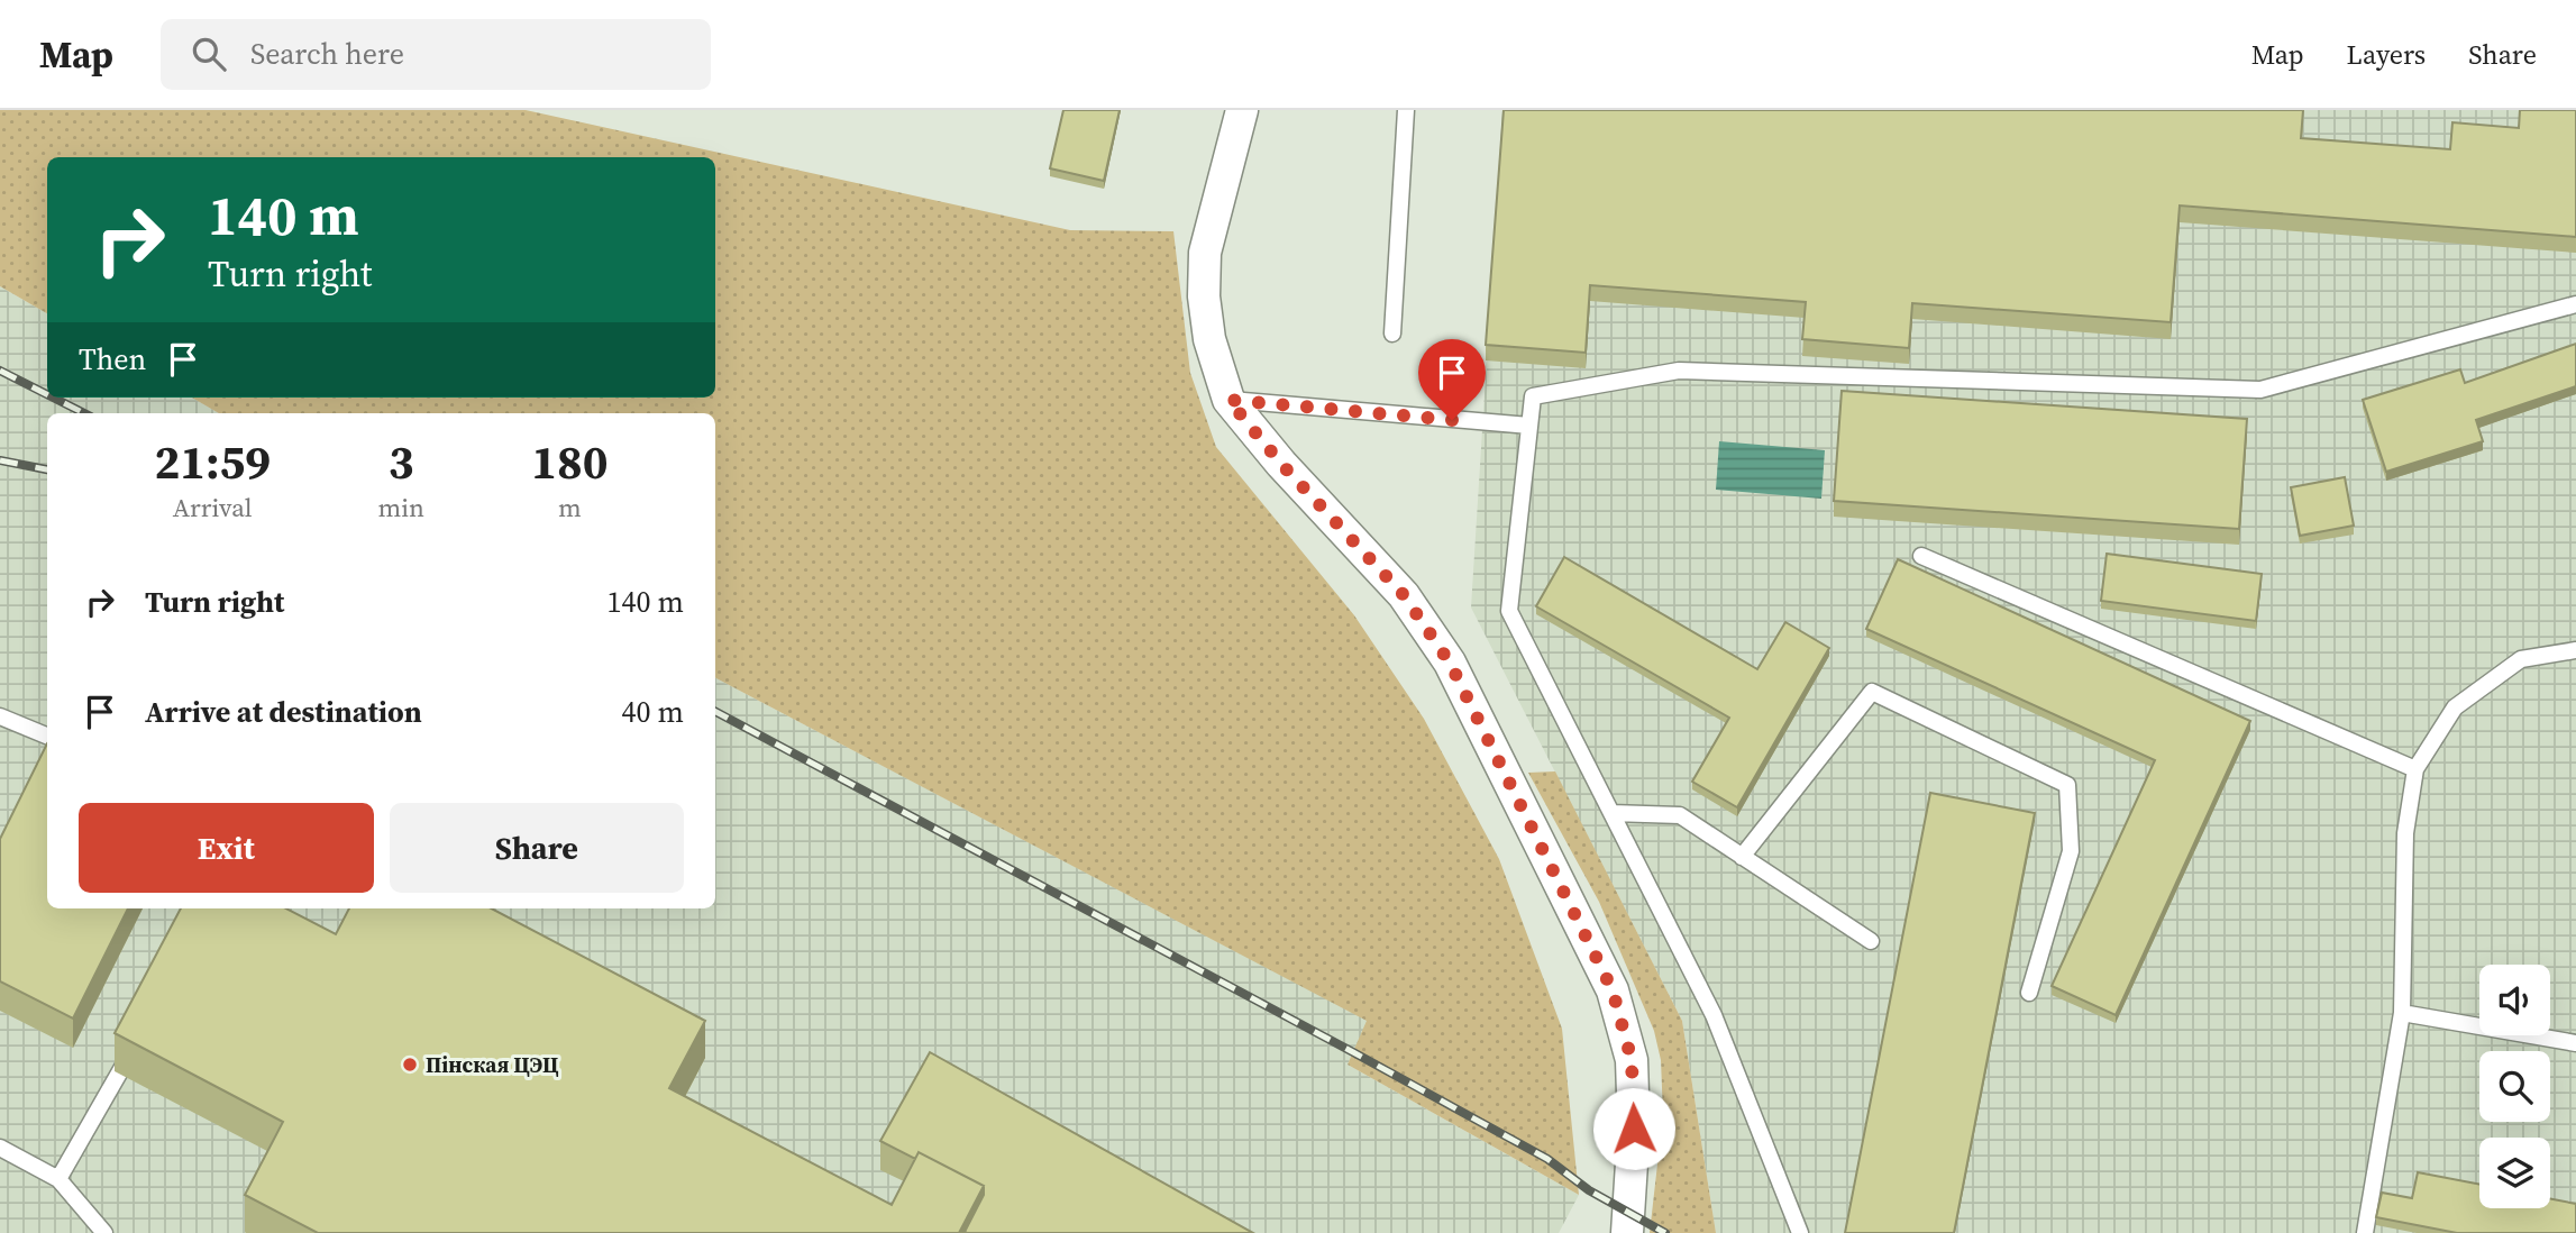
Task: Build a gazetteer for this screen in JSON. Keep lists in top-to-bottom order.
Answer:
{
  "places": ["Пінская ЦЭЦ"],
  "page": {
    "header": "Map",
    "search": "Search here",
    "nav": ["Map", "Layers", "Share"],
    "turn": ["140 m", "Turn right"],
    "then": "Then",
    "eta": [
      "21:59",
      "Arrival",
      "3",
      "min",
      "180",
      "m"
    ],
    "list": [
      {
        "name": "Turn right",
        "value": "140 m"
      },
      {
        "name": "Arrive at destination",
        "value": "40 m"
      }
    ],
    "buttons": ["Exit", "Share"]
  }
}
